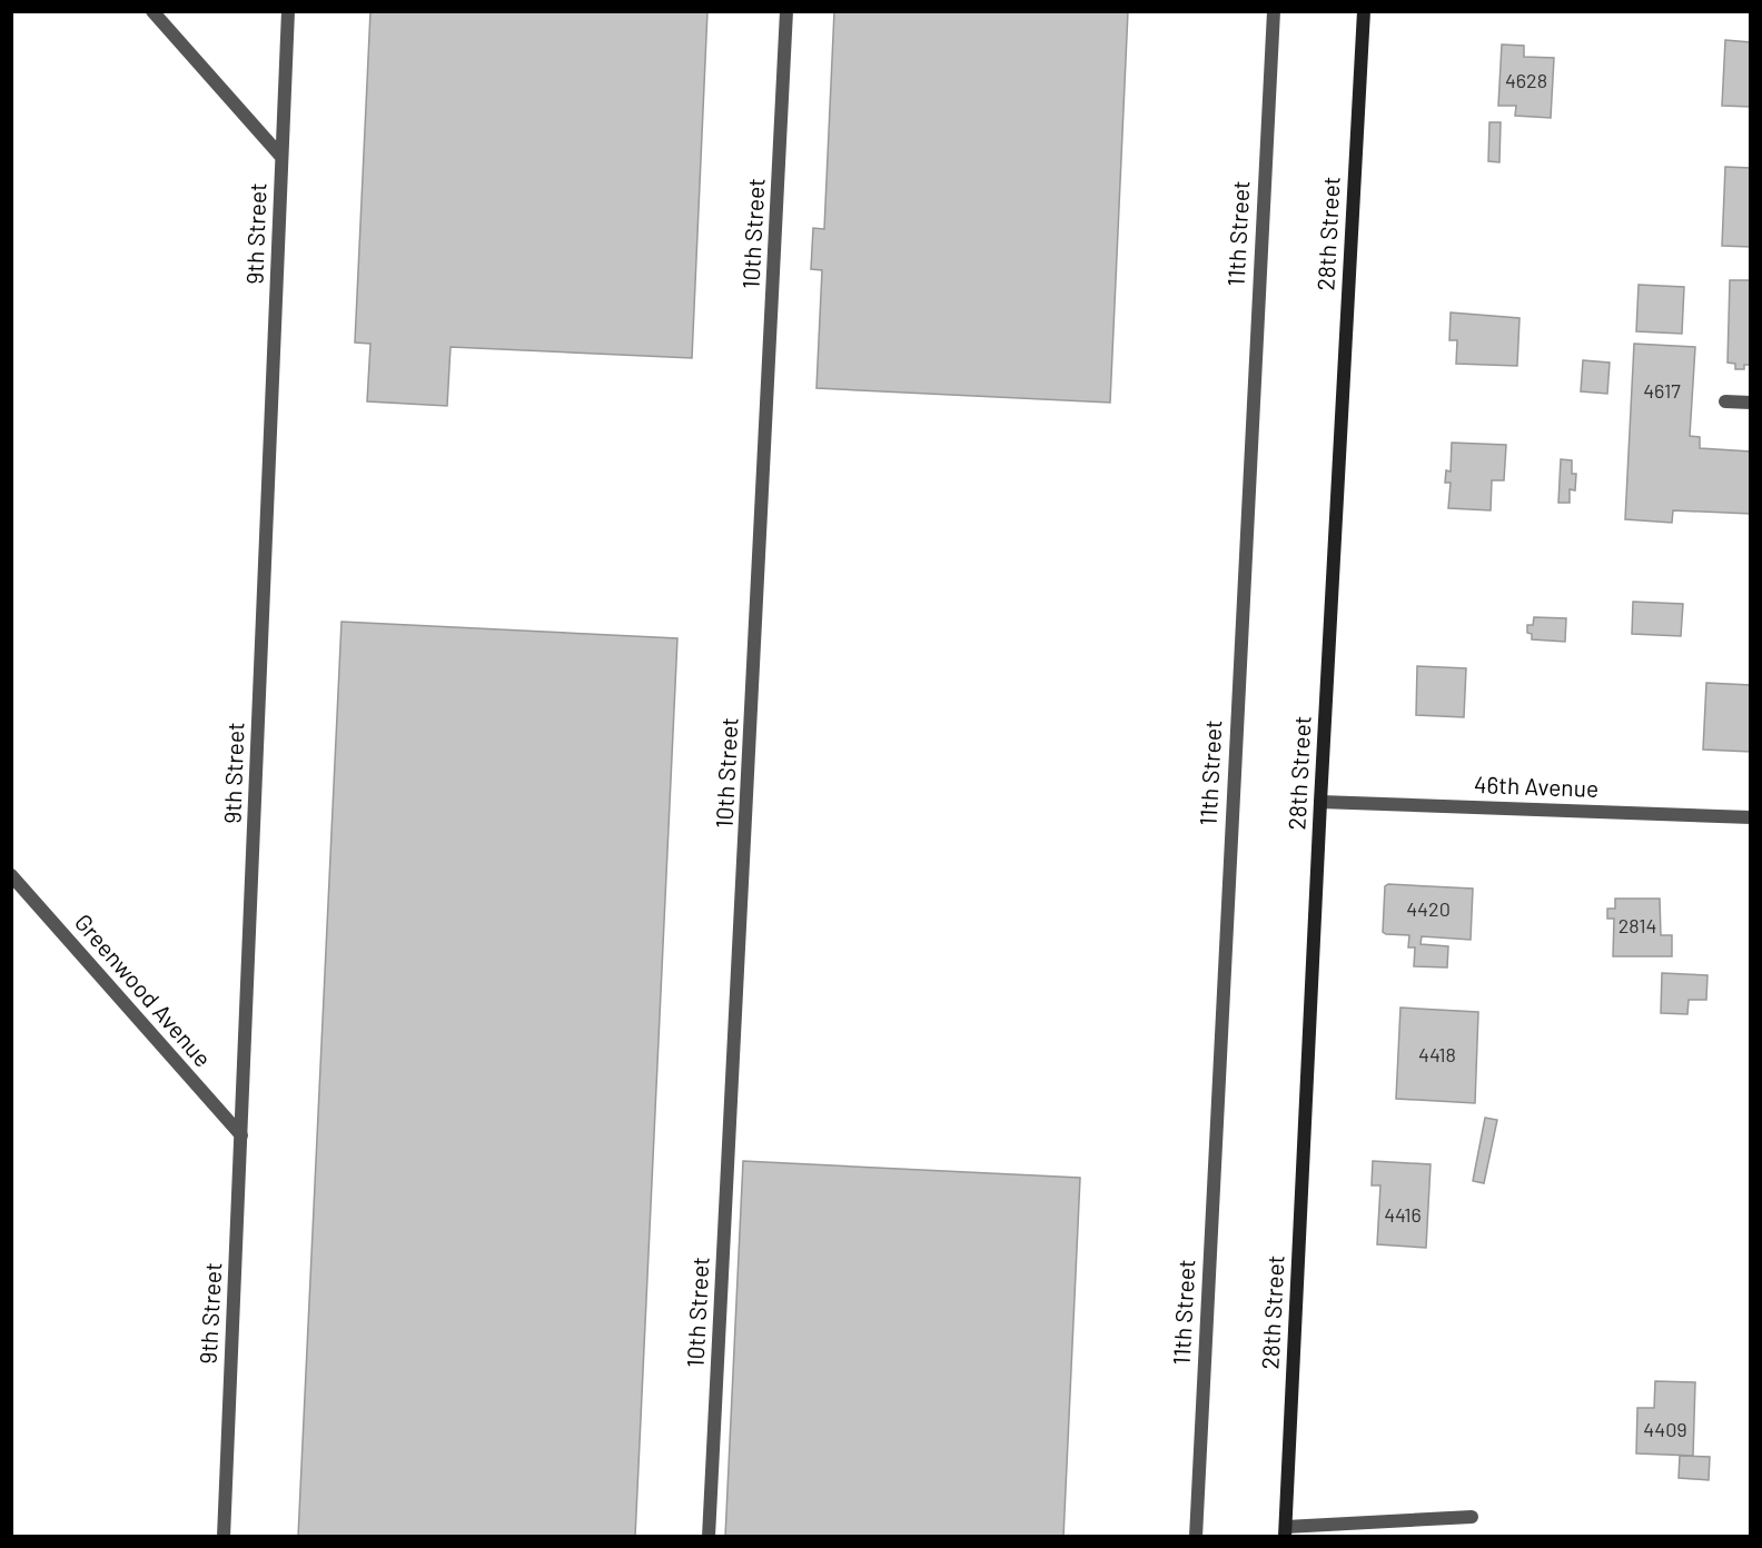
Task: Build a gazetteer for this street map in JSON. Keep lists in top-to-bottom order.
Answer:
{
  "streets": {
    "main road": ["28th Street"],
    "street": [
      "9th Street",
      "10th Street",
      "11th Street",
      "46th Avenue",
      "Greenwood Avenue"
    ]
  },
  "crossings": [
    ["9th Street", "Greenwood Avenue"],
    ["28th Street", "46th Avenue"]
  ],
  "house_numbers": [
    "4628",
    "4617",
    "4420",
    "2814",
    "4418",
    "4416",
    "4409"
  ]
}
